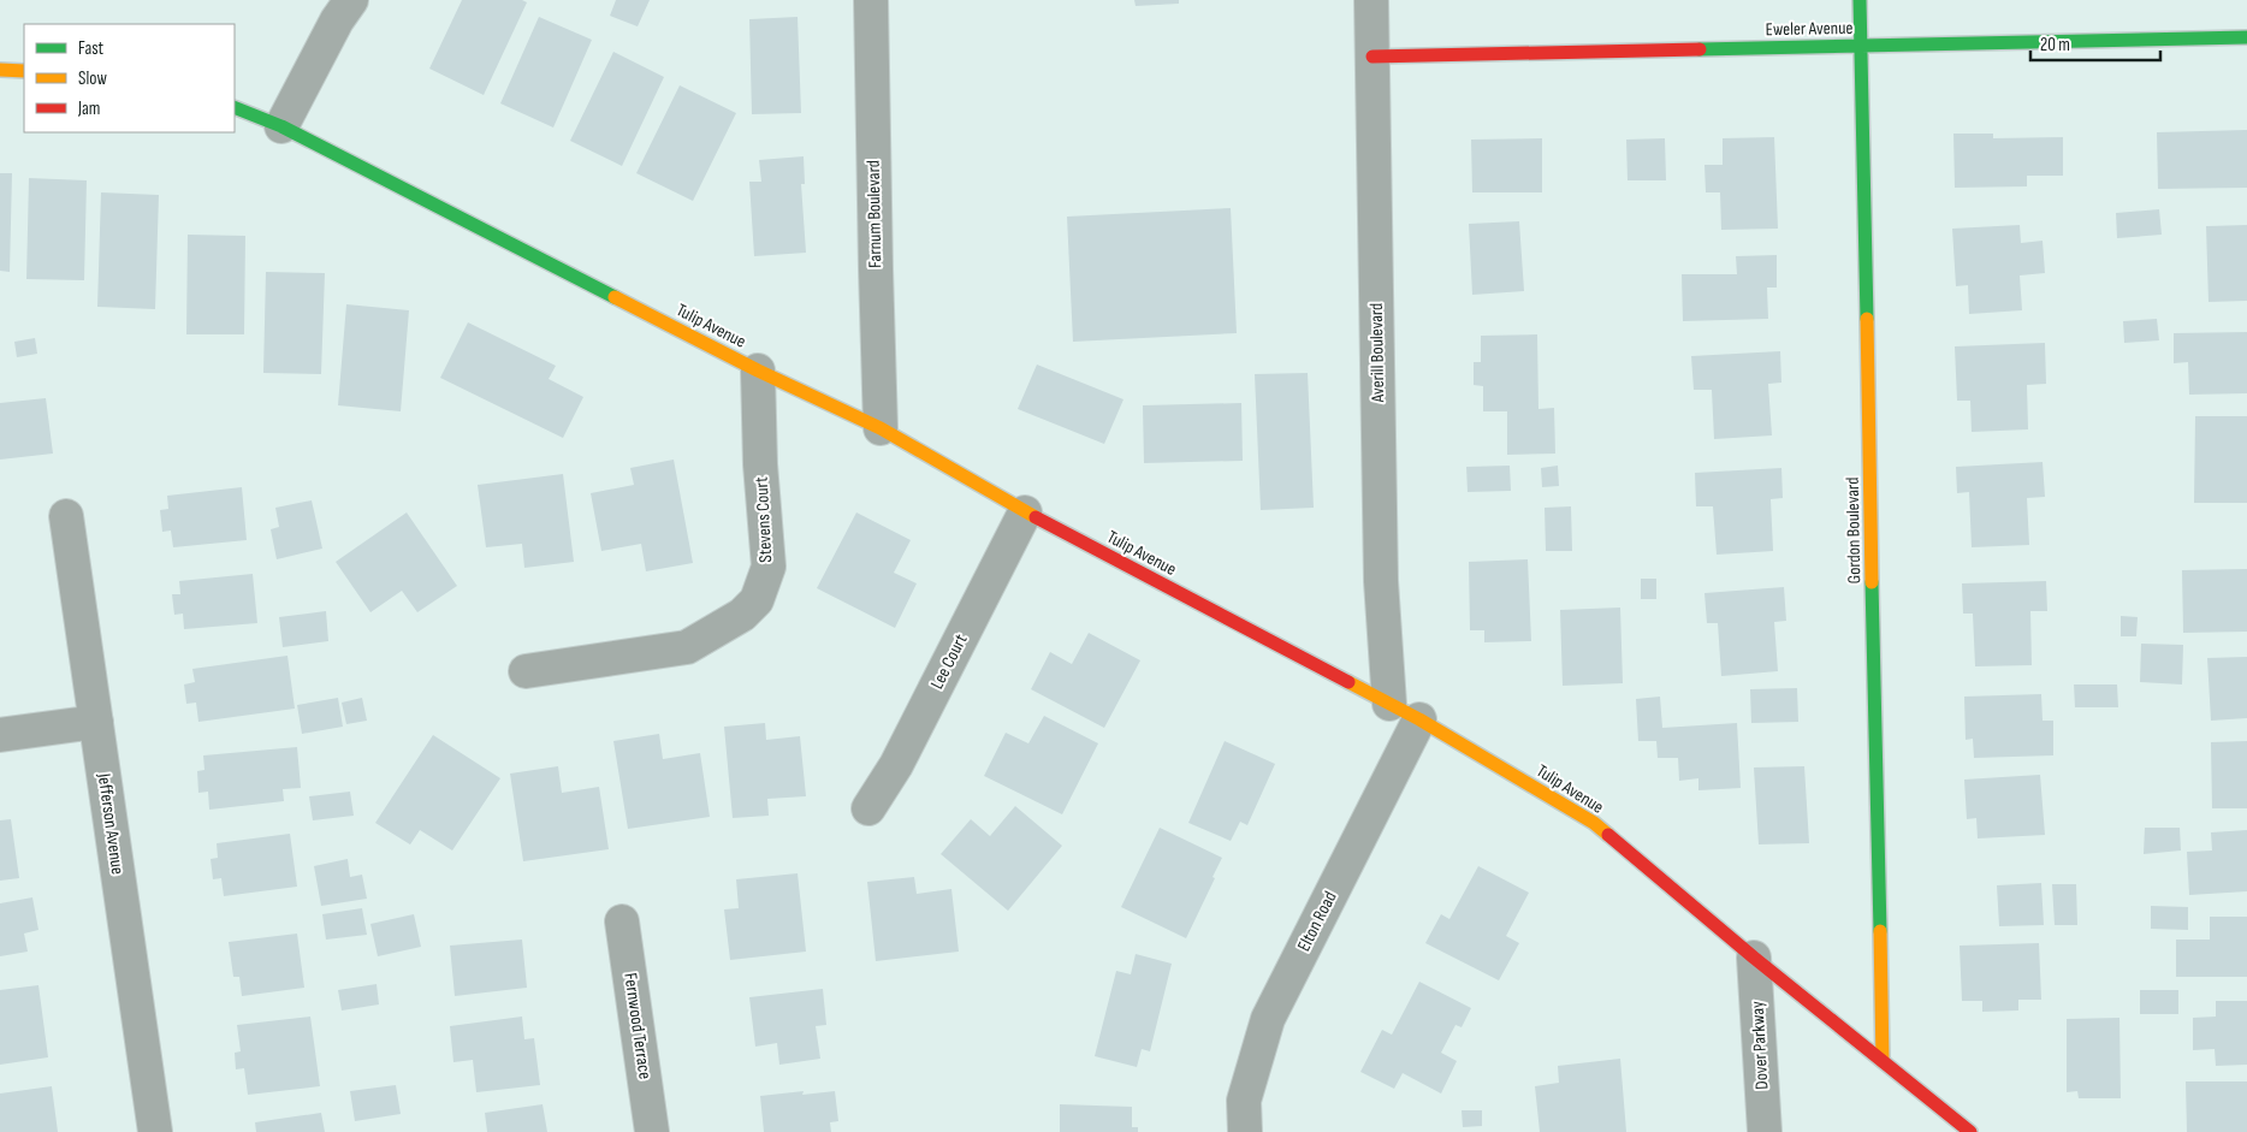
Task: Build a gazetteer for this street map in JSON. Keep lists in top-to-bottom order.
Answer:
{
  "streets": {
    "main road": ["Eweler Avenue", "Tulip Avenue", "Gordon Boulevard"],
    "street": [
      "Farnum Boulevard",
      "Averill Boulevard",
      "Stevens Court",
      "Lee Court",
      "Jefferson Avenue",
      "Elton Road",
      "Fernwood Terrace",
      "Dover Parkway"
    ]
  },
  "crossings": [
    ["Eweler Avenue", "Averill Boulevard"],
    ["Eweler Avenue", "Gordon Boulevard"],
    ["Farnum Boulevard", "Tulip Avenue"],
    ["Tulip Avenue", "Averill Boulevard"],
    ["Tulip Avenue", "Stevens Court"],
    ["Tulip Avenue", "Gordon Boulevard"],
    ["Tulip Avenue", "Lee Court"],
    ["Tulip Avenue", "Elton Road"],
    ["Tulip Avenue", "Dover Parkway"]
  ],
  "legend": ["Fast", "Slow", "Jam"],
  "scale_bar": "20 m"
}
